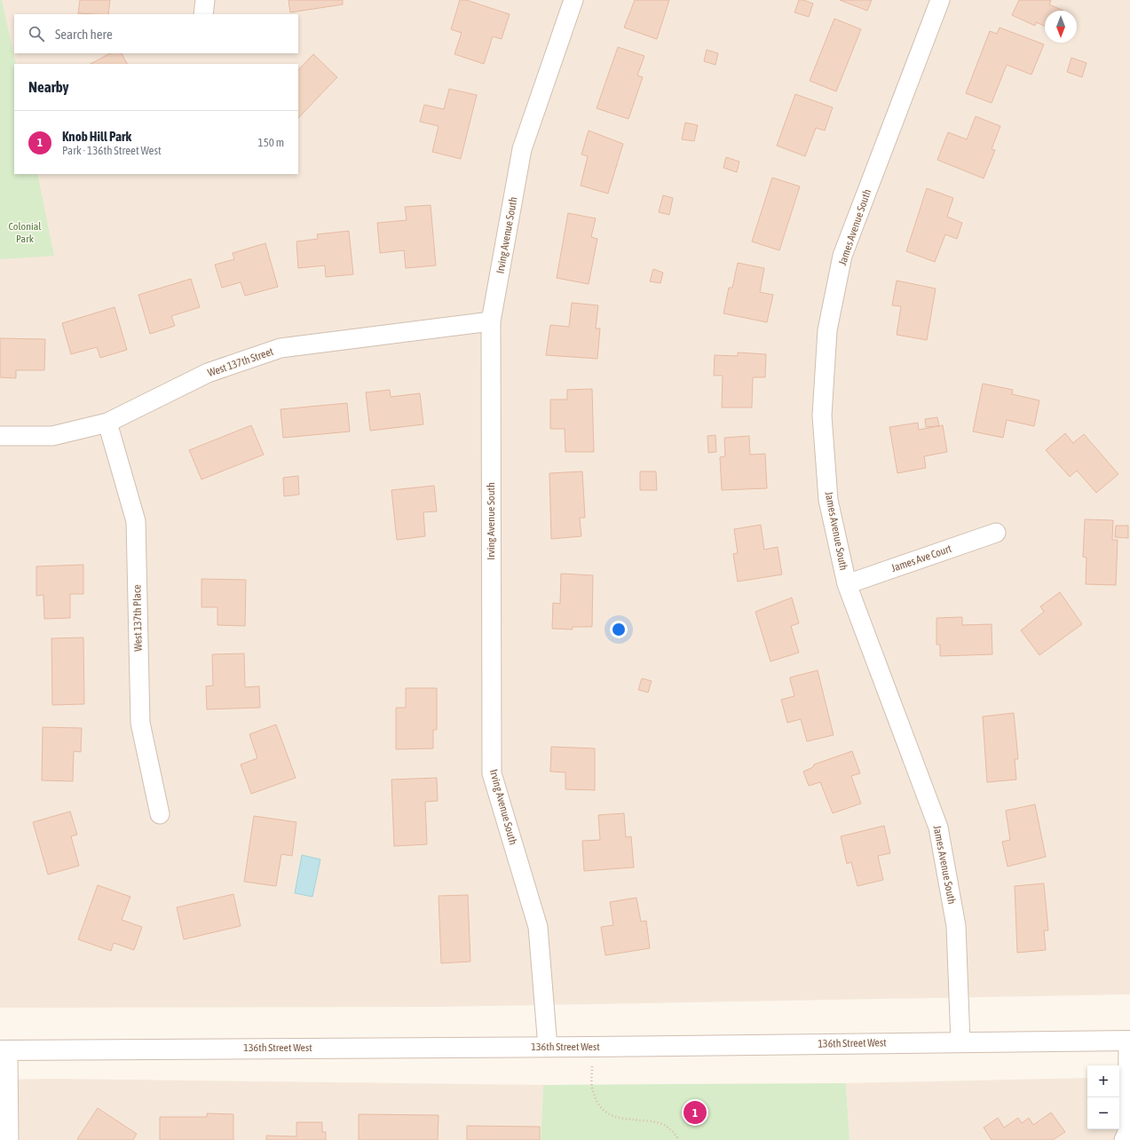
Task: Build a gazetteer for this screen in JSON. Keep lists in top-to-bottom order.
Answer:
{
  "streets": {
    "street": [
      "James Avenue South",
      "Irving Avenue South",
      "West 137th Street",
      "James Ave Court",
      "West 137th Place",
      "136th Street West"
    ]
  },
  "crossings": [
    ["James Avenue South", "James Ave Court"],
    ["James Avenue South", "136th Street West"],
    ["Irving Avenue South", "West 137th Street"],
    ["Irving Avenue South", "136th Street West"],
    ["West 137th Street", "West 137th Place"]
  ],
  "parks": ["Colonial Park"],
  "north": "bottom",
  "page": {
    "search": "Search here",
    "heading": "Nearby",
    "list": [
      {
        "mark": "1",
        "name": "Knob Hill Park",
        "note": "Park · 136th Street West",
        "value": "150 m"
      }
    ],
    "map_buttons": ["+", "−"],
    "pins": "1"
  }
}
